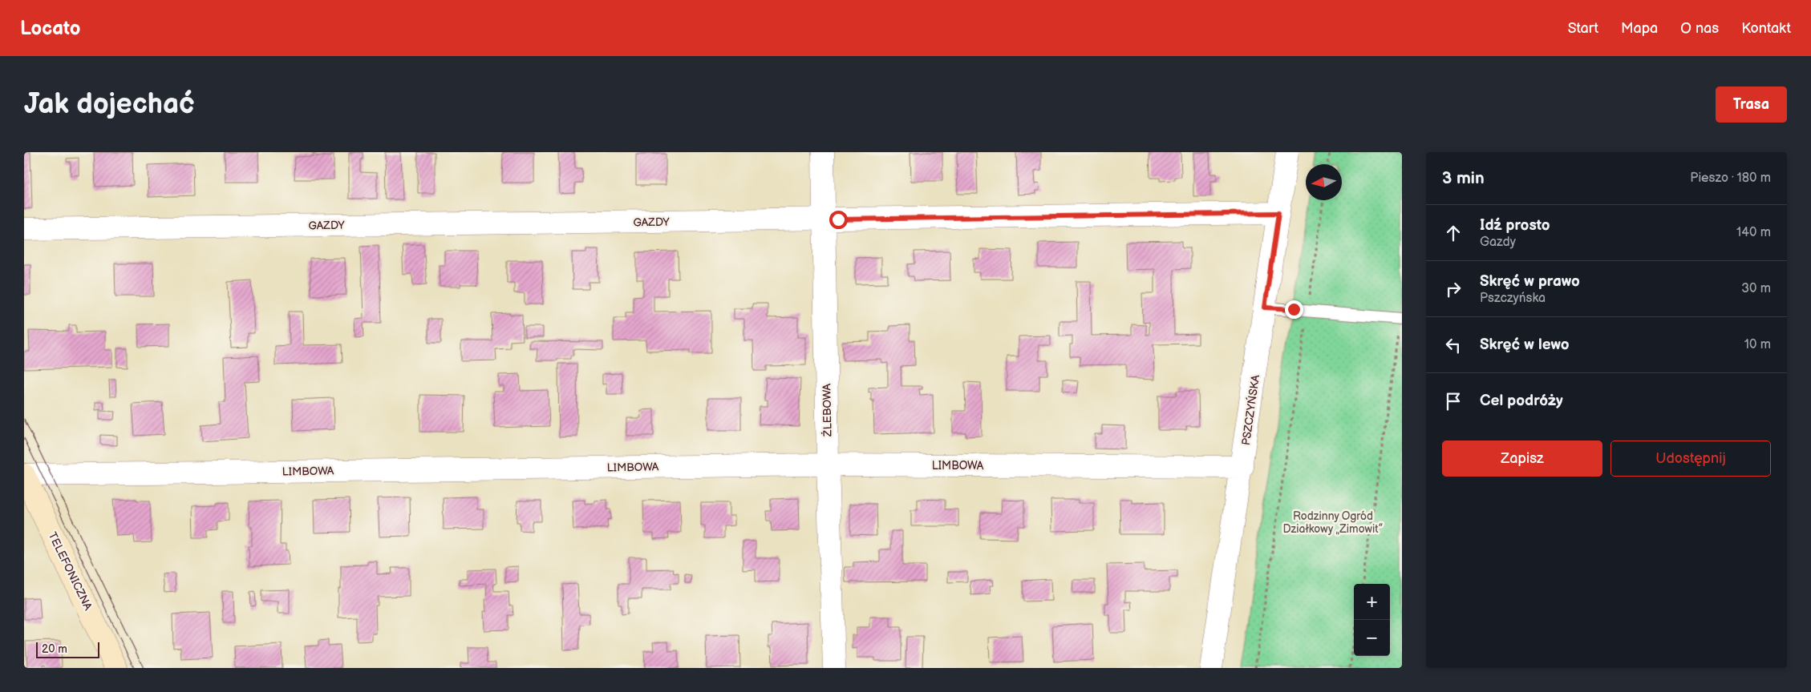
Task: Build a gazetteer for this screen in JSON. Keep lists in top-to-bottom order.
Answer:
{
  "streets": {
    "street": [
      "GAZDY",
      "ŻLEBOWA",
      "PSZCZYŃSKA",
      "LIMBOWA",
      "TELEFONICZNA"
    ]
  },
  "crossings": [
    ["GAZDY", "ŻLEBOWA"],
    ["GAZDY", "PSZCZYŃSKA"],
    ["ŻLEBOWA", "LIMBOWA"],
    ["PSZCZYŃSKA", "LIMBOWA"],
    ["LIMBOWA", "TELEFONICZNA"]
  ],
  "parks": ["Rodzinny Ogród Działkowy „Zimowit”"],
  "scale_bar": "20 m",
  "north": "left",
  "page": {
    "header": "Locato",
    "nav": [
      "Start",
      "Mapa",
      "O nas",
      "Kontakt"
    ],
    "buttons": [
      "Trasa",
      ["Zapisz", "Udostępnij"]
    ],
    "title": "Jak dojechać",
    "heading": ["3 min", "Pieszo · 180 m"],
    "list": [
      ["Idź prosto", "Gazdy", "140 m"],
      ["Skręć w prawo", "Pszczyńska", "30 m"],
      ["Skręć w lewo", "10 m"],
      "Cel podróży"
    ],
    "map_buttons": ["+", "−"],
    "scale": "20 m"
  }
}
